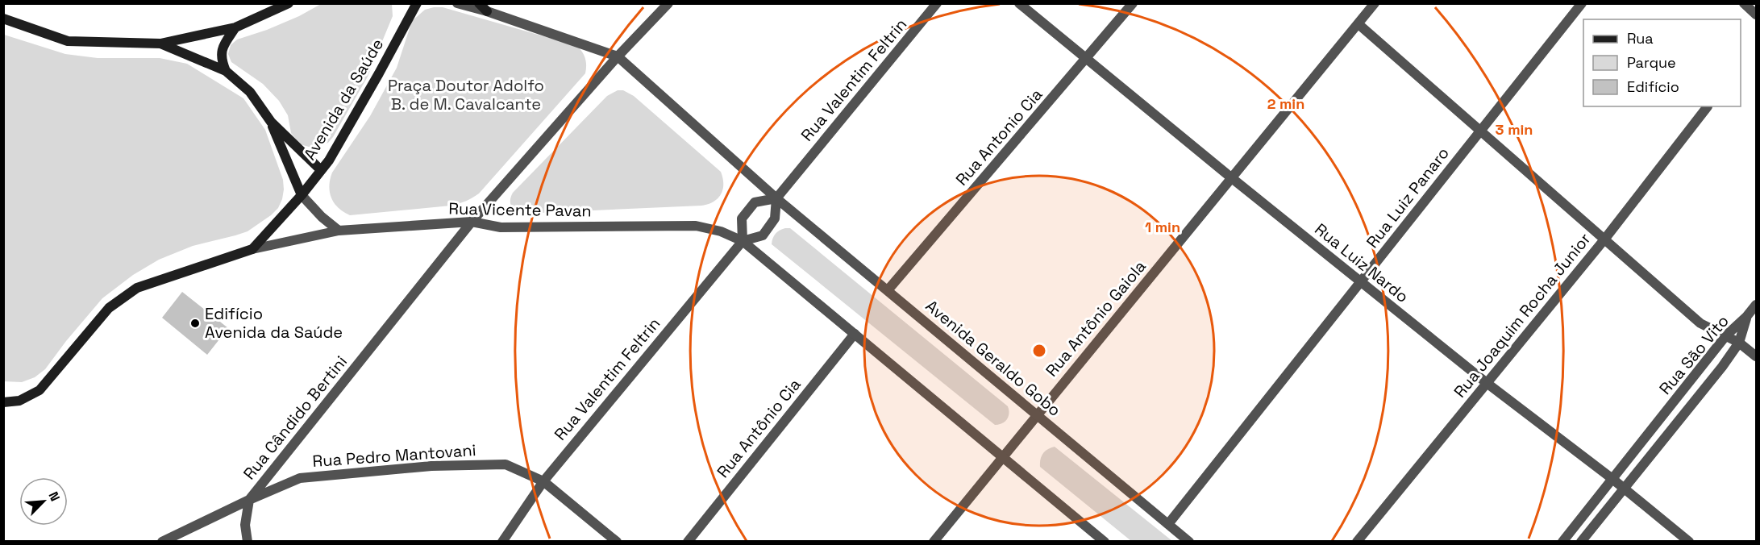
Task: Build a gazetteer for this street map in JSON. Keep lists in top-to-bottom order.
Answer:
{
  "streets": {
    "main road": ["Avenida da Saúde"],
    "street": [
      "Rua Valentim Feltrin",
      "Rua Antonio Cia",
      "Rua Luiz Panaro",
      "Rua Vicente Pavan",
      "Rua Luiz Nardo",
      "Rua Joaquim Rocha Junior",
      "Rua Antônio Gaiola",
      "Rua São Vito",
      "Avenida Geraldo Gobo",
      "Rua Cândido Bertini",
      "Rua Antônio Cia",
      "Rua Pedro Mantovani"
    ]
  },
  "crossings": [
    ["Rua Valentim Feltrin", "Rua Vicente Pavan"],
    ["Rua Valentim Feltrin", "Avenida Geraldo Gobo"],
    ["Rua Valentim Feltrin", "Rua Pedro Mantovani"],
    ["Avenida da Saúde", "Rua Vicente Pavan"],
    ["Rua Antonio Cia", "Rua Luiz Nardo"],
    ["Rua Antonio Cia", "Avenida Geraldo Gobo"],
    ["Rua Luiz Panaro", "Rua Luiz Nardo"],
    ["Rua Luiz Panaro", "Avenida Geraldo Gobo"],
    ["Rua Vicente Pavan", "Rua Cândido Bertini"],
    ["Rua Luiz Nardo", "Rua Joaquim Rocha Junior"],
    ["Rua Luiz Nardo", "Rua Antônio Gaiola"],
    ["Rua Luiz Nardo", "Rua São Vito"],
    ["Rua Antônio Gaiola", "Avenida Geraldo Gobo"],
    ["Avenida Geraldo Gobo", "Rua Cândido Bertini"],
    ["Rua Cândido Bertini", "Rua Pedro Mantovani"]
  ],
  "parks": ["Praça Doutor Adolfo B. de M. Cavalcante"],
  "places": ["Edifício Avenida da Saúde"],
  "legend": ["Rua", "Parque", "Edifício"],
  "north": "top right",
  "rings": ["2 min", "3 min", "1 min"]
}
